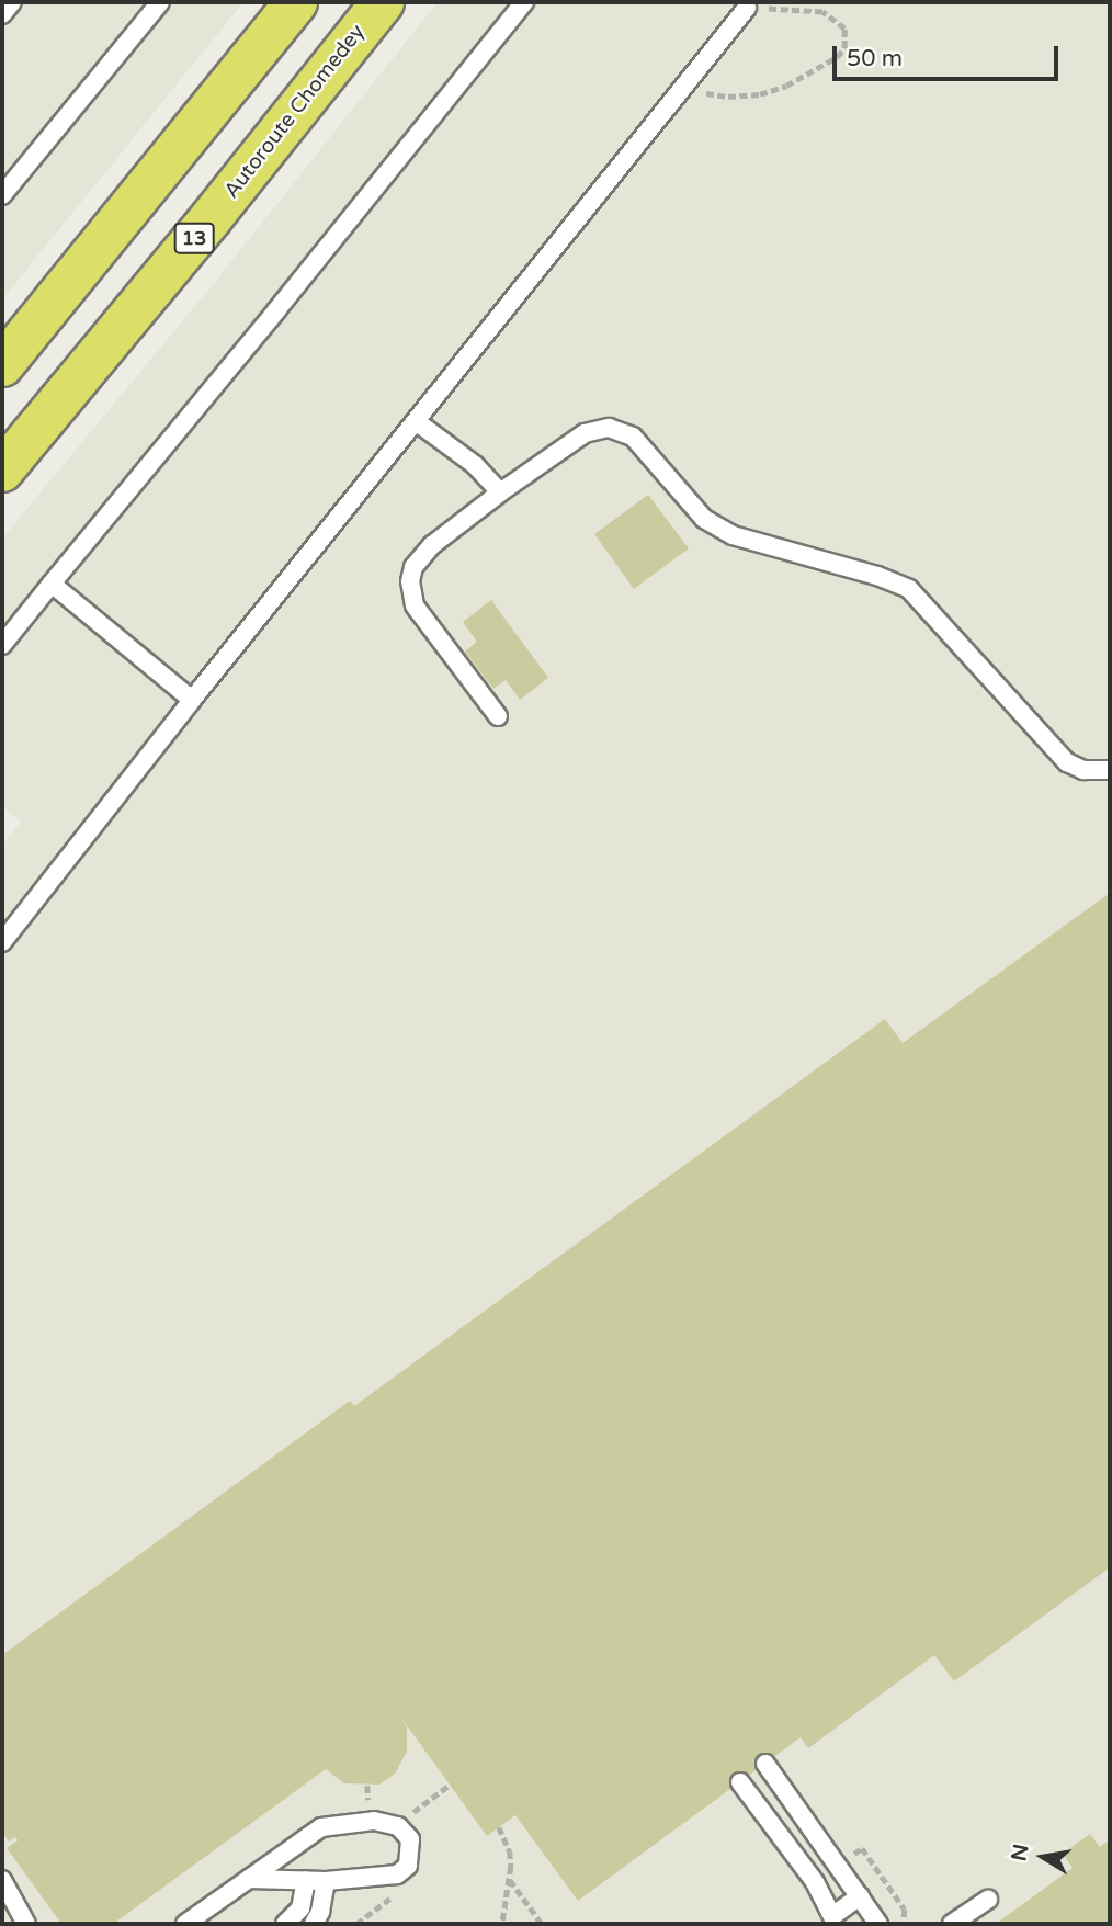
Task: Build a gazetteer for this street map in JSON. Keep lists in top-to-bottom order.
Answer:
{
  "streets": {
    "highway": ["Autoroute Chomedey", "13"]
  },
  "scale_bar": "50 m",
  "north": "left"
}
